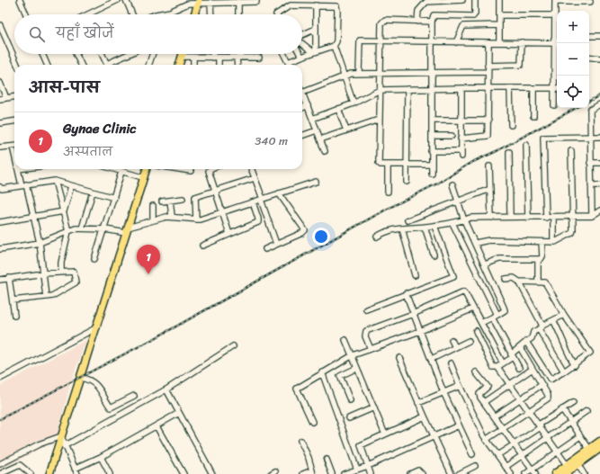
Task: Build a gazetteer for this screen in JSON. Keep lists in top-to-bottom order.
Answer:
{
  "page": {
    "map_buttons": ["+", "−"],
    "search": "यहाँ खोजें",
    "heading": "आस-पास",
    "list": [
      {
        "mark": "1",
        "name": "Gynae Clinic",
        "note": "अस्पताल",
        "value": "340 m"
      }
    ],
    "pins": "1"
  }
}
